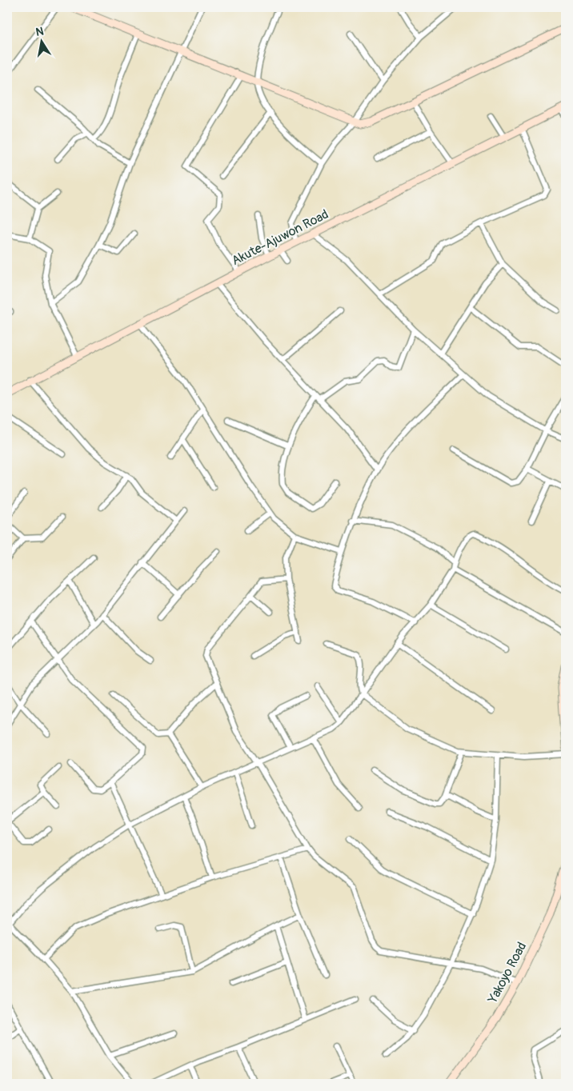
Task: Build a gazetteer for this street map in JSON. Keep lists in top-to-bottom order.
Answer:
{
  "streets": {
    "main road": ["Akute-Ajuwon Road", "Yakoyo Road"]
  },
  "north": "top"
}
